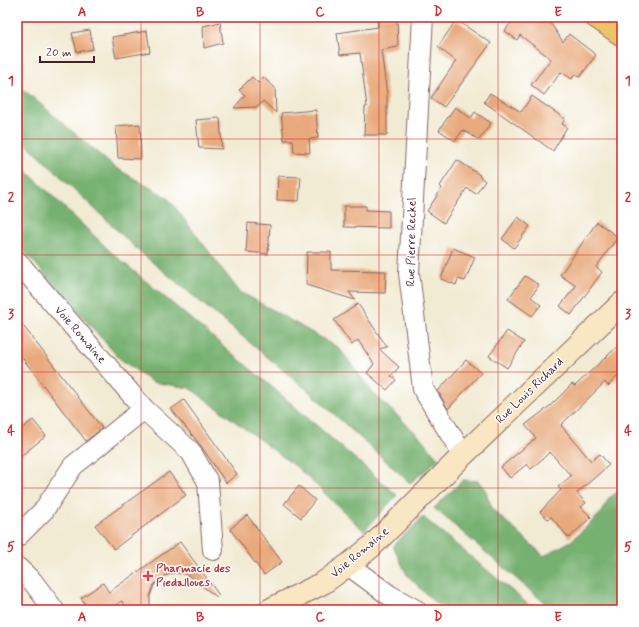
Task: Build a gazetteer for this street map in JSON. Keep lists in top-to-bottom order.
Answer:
{
  "streets": {
    "main road": ["Voie Romaine", "Rue Louis Richard"],
    "street": ["Rue Pierre Reckel"]
  },
  "crossings": [
    ["Rue Pierre Reckel", "Rue Louis Richard"],
    ["Voie Romaine", "Rue Louis Richard"]
  ],
  "places": {
    "health": ["Pharmacie des Piedalloues"]
  },
  "scale_bar": "20 m",
  "grid": {
    "columns": [
      "A",
      "B",
      "C",
      "D",
      "E"
    ],
    "rows": [
      "1",
      "2",
      "3",
      "4",
      "5"
    ]
  }
}
